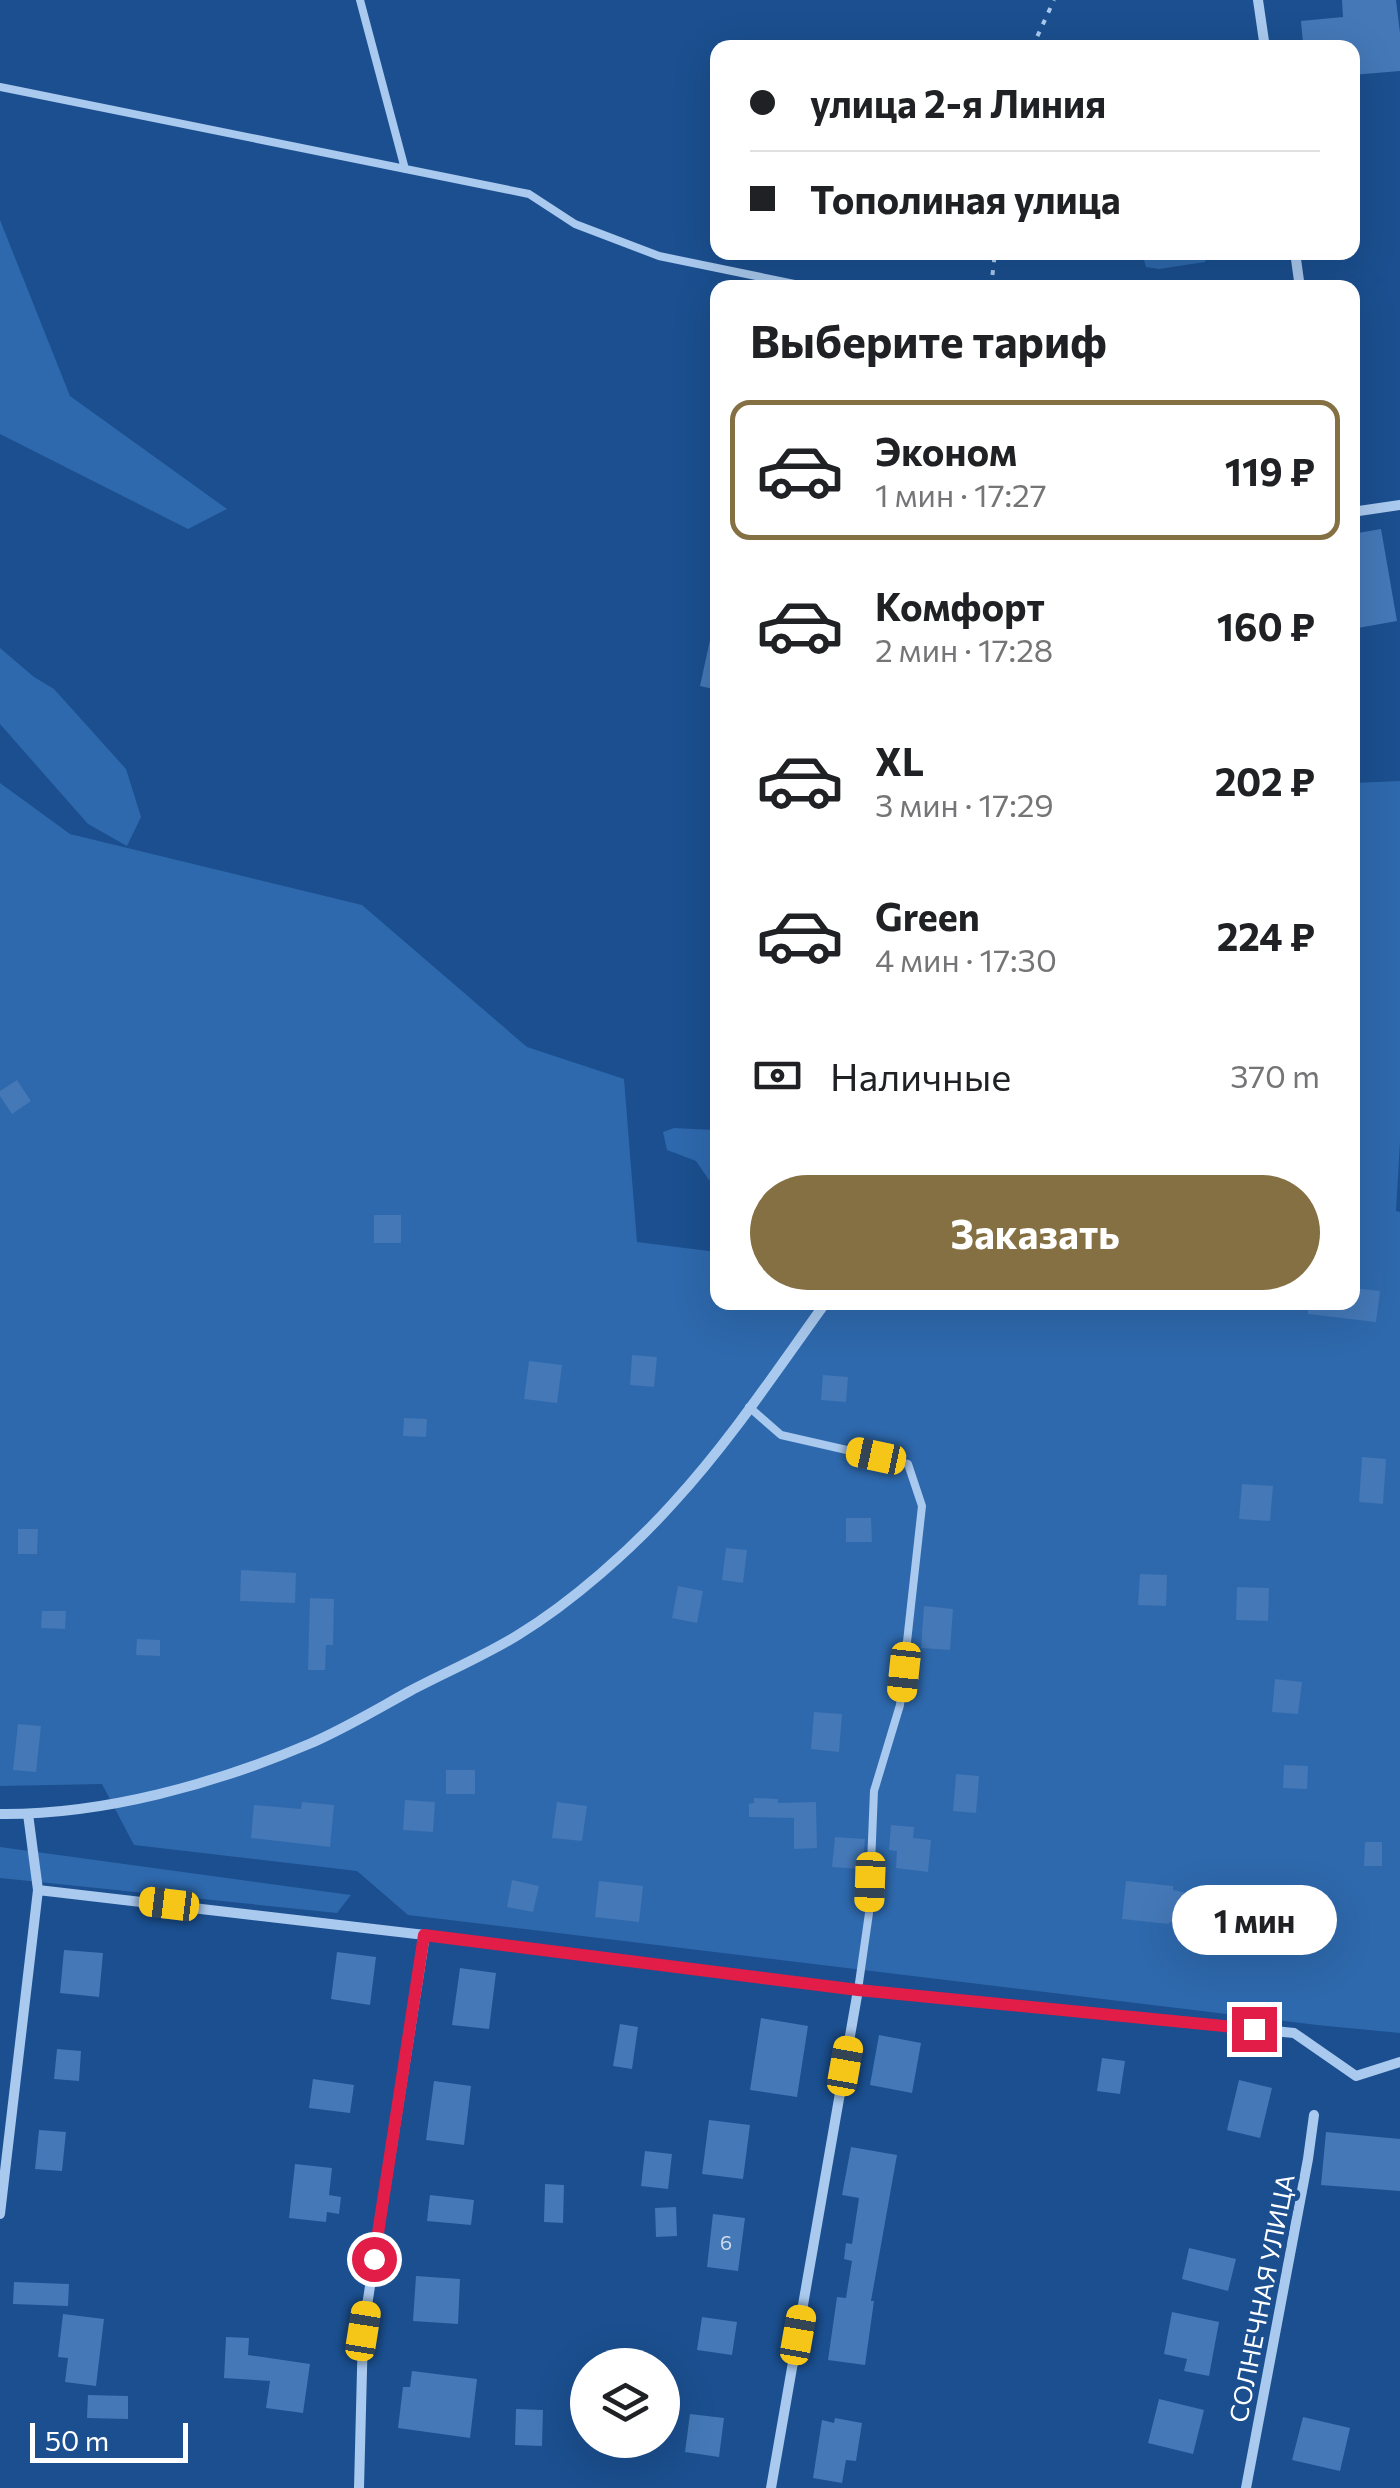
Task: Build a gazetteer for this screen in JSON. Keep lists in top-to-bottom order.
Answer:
{
  "streets": {
    "street": ["СОЛНЕЧНАЯ УЛИЦА"]
  },
  "house_numbers": ["6"],
  "scale_bar": "50 m",
  "page": {
    "banner": ["улица 2-я Линия", "Тополиная улица"],
    "heading": "Выберите тариф",
    "list": [
      {
        "name": "Эконом",
        "note": "1 мин · 17:27",
        "value": "119 ₽"
      },
      {
        "name": "Комфорт",
        "note": "2 мин · 17:28",
        "value": "160 ₽"
      },
      {
        "name": "XL",
        "note": "3 мин · 17:29",
        "value": "202 ₽"
      },
      {
        "name": "Green",
        "note": "4 мин · 17:30",
        "value": "224 ₽"
      }
    ],
    "pay": ["Наличные", "370 m"],
    "buttons": "Заказать",
    "bubble": "1 мин",
    "scale": "50 m"
  }
}
